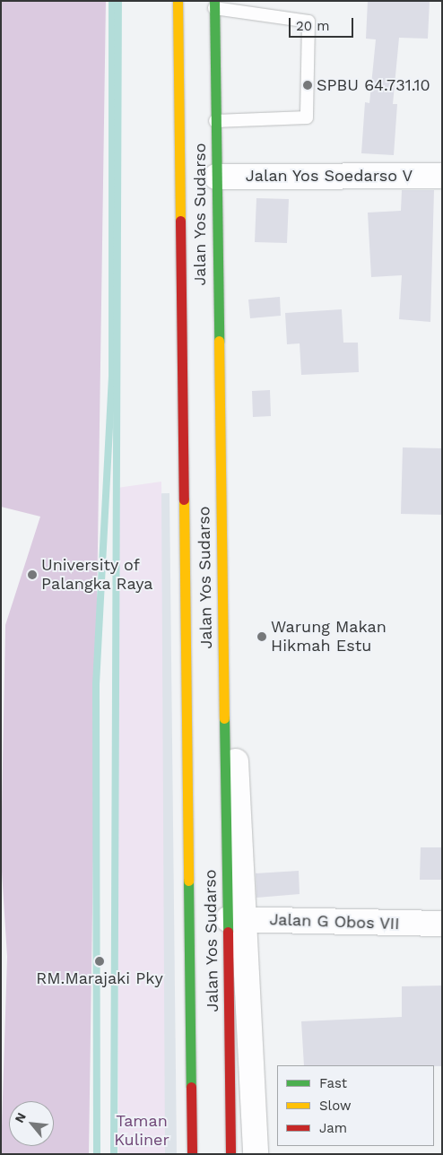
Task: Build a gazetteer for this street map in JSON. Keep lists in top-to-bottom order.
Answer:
{
  "streets": {
    "main road": ["Jalan Yos Sudarso"],
    "street": ["Jalan Yos Soedarso V", "Jalan G Obos VII"]
  },
  "crossings": [
    ["Jalan Yos Soedarso V", "Jalan Yos Sudarso"],
    ["Jalan Yos Sudarso", "Jalan G Obos VII"]
  ],
  "parks": ["Taman Kuliner"],
  "places": [
    "SPBU 64.731.10",
    "University of Palangka Raya",
    "Warung Makan Hikmah Estu",
    "RM.Marajaki Pky"
  ],
  "legend": ["Fast", "Slow", "Jam"],
  "scale_bar": "20 m",
  "north": "top left"
}
